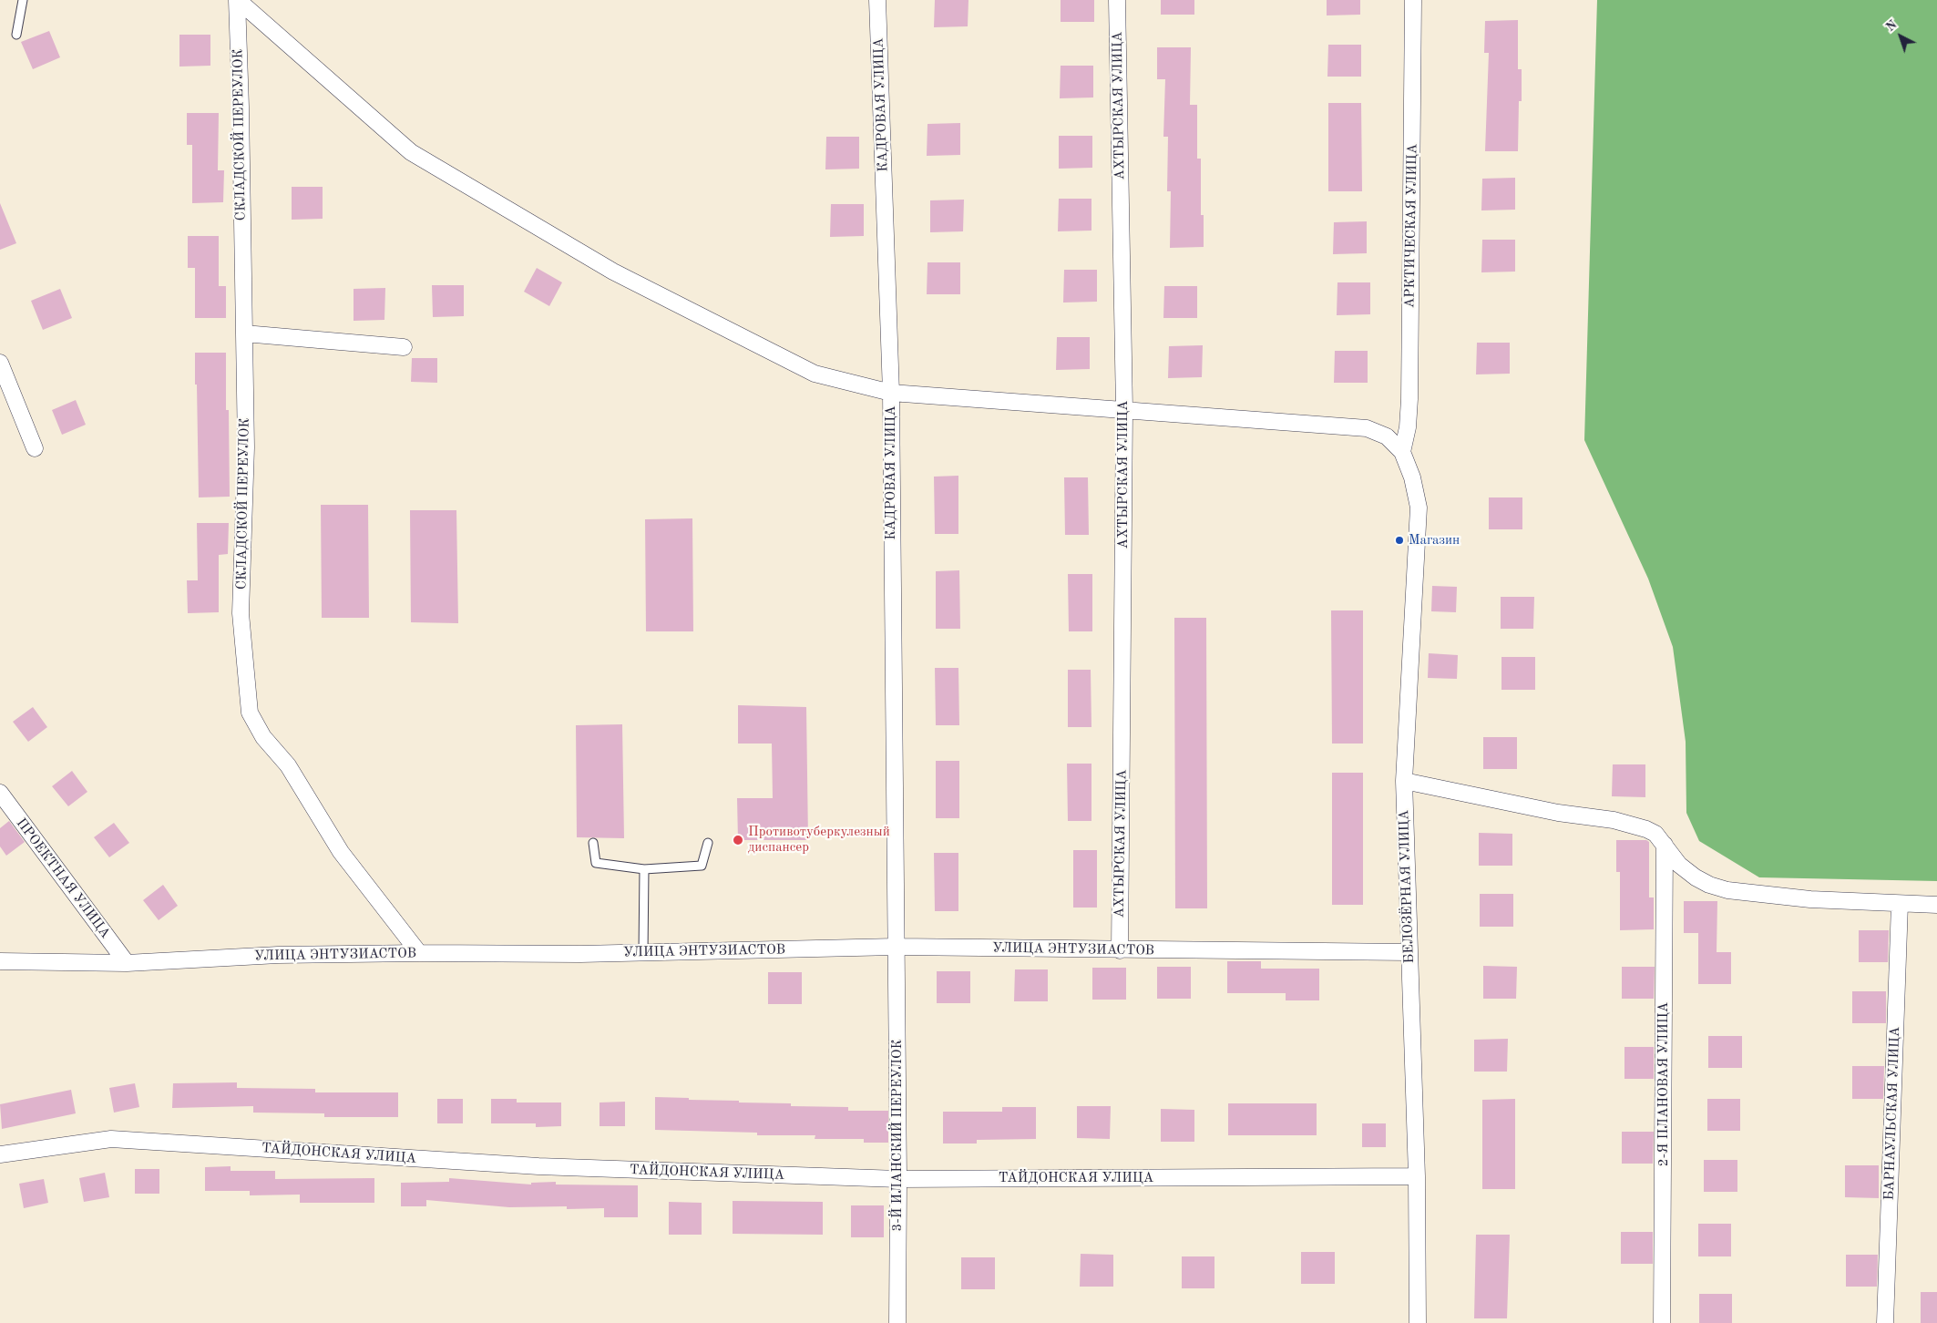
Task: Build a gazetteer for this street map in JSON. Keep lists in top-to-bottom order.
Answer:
{
  "streets": {
    "street": [
      "КАДРОВАЯ УЛИЦА",
      "АХТЫРСКАЯ УЛИЦА",
      "СКЛАДСКОЙ ПЕРЕУЛОК",
      "АРКТИЧЕСКАЯ УЛИЦА",
      "ПРОЕКТНАЯ УЛИЦА",
      "БЕЛОЗЁРНАЯ УЛИЦА",
      "УЛИЦА ЭНТУЗИАСТОВ",
      "2-Я ПЛАНОВАЯ УЛИЦА",
      "БАРНАУЛЬСКАЯ УЛИЦА",
      "3-Й ИЛАНСКИЙ ПЕРЕУЛОК",
      "ТАЙДОНСКАЯ УЛИЦА"
    ]
  },
  "crossings": [
    ["КАДРОВАЯ УЛИЦА", "УЛИЦА ЭНТУЗИАСТОВ"],
    ["КАДРОВАЯ УЛИЦА", "3-Й ИЛАНСКИЙ ПЕРЕУЛОК"],
    ["АХТЫРСКАЯ УЛИЦА", "УЛИЦА ЭНТУЗИАСТОВ"],
    ["СКЛАДСКОЙ ПЕРЕУЛОК", "УЛИЦА ЭНТУЗИАСТОВ"],
    ["АРКТИЧЕСКАЯ УЛИЦА", "БЕЛОЗЁРНАЯ УЛИЦА"],
    ["ПРОЕКТНАЯ УЛИЦА", "УЛИЦА ЭНТУЗИАСТОВ"],
    ["БЕЛОЗЁРНАЯ УЛИЦА", "УЛИЦА ЭНТУЗИАСТОВ"],
    ["БЕЛОЗЁРНАЯ УЛИЦА", "ТАЙДОНСКАЯ УЛИЦА"],
    ["УЛИЦА ЭНТУЗИАСТОВ", "3-Й ИЛАНСКИЙ ПЕРЕУЛОК"],
    ["3-Й ИЛАНСКИЙ ПЕРЕУЛОК", "ТАЙДОНСКАЯ УЛИЦА"]
  ],
  "places": ["Магазин", "Противотуберкулезный диспансер"],
  "north": "top left"
}
